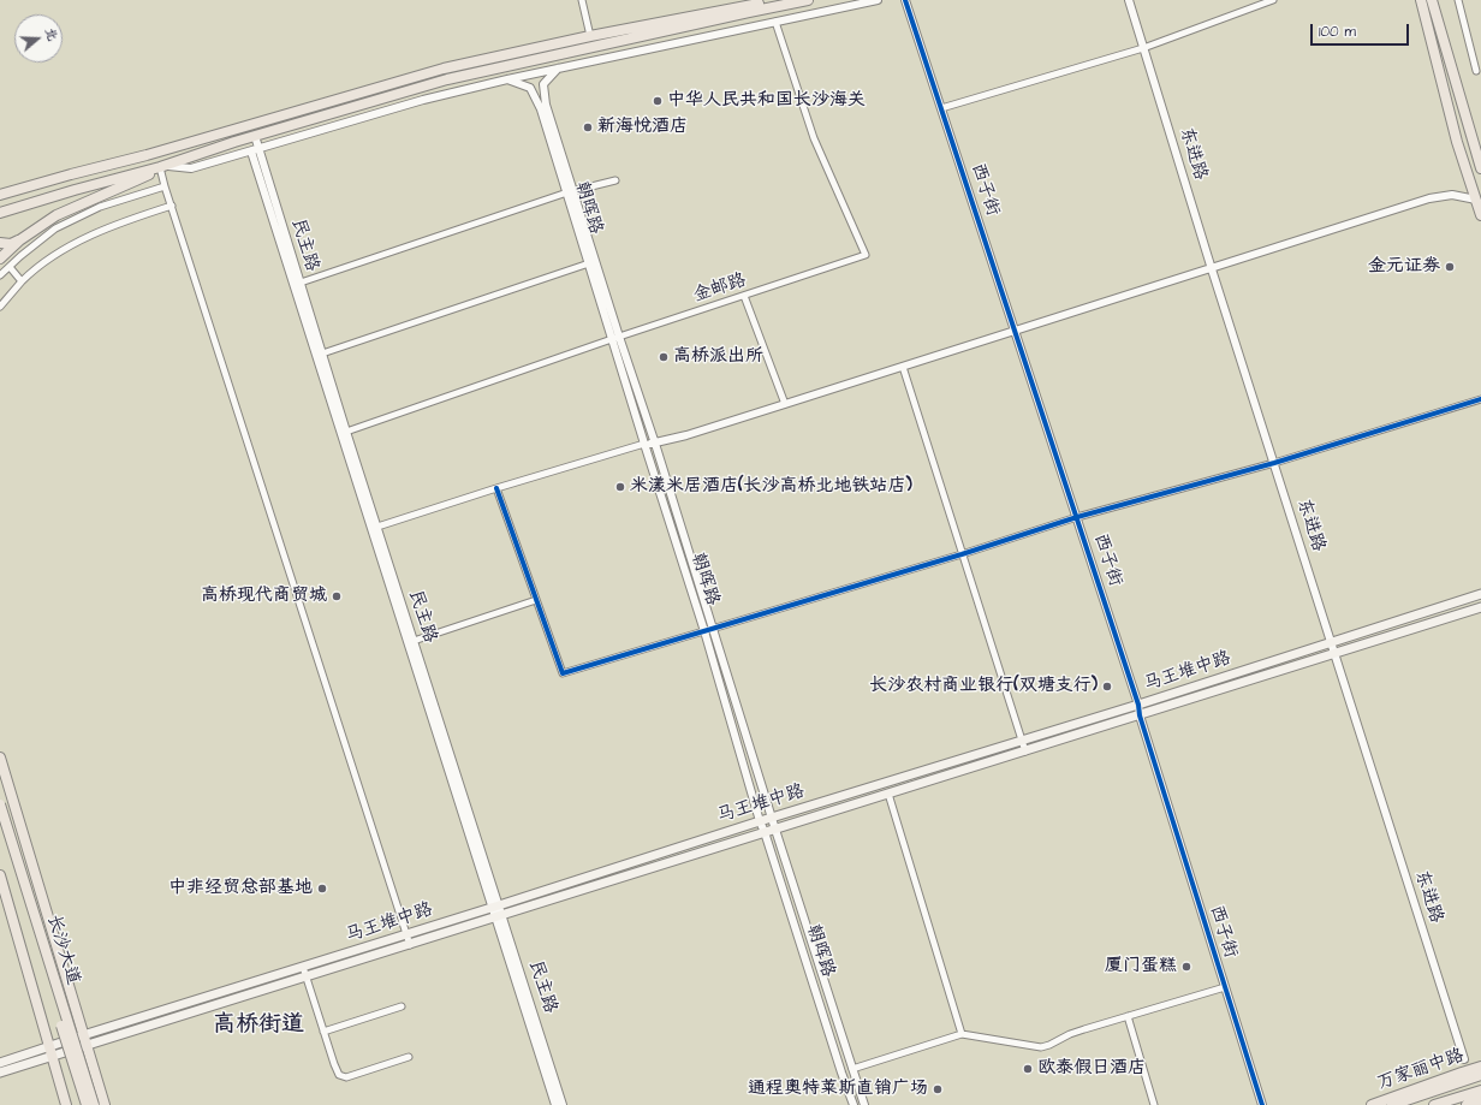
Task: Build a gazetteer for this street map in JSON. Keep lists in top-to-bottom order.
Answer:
{
  "streets": {
    "main road": ["马王堆中路", "长沙大道", "万家丽中路"],
    "street": [
      "东进路",
      "西子街",
      "朝晖路",
      "民主路",
      "金邮路"
    ]
  },
  "crossings": [
    ["东进路", "马王堆中路"],
    ["西子街", "马王堆中路"],
    ["朝晖路", "金邮路"],
    ["朝晖路", "马王堆中路"],
    ["民主路", "金邮路"],
    ["民主路", "马王堆中路"]
  ],
  "districts": ["高桥街道"],
  "places": [
    "中华人民共和国长沙海关",
    "新海悦酒店",
    "金元证券",
    "高桥派出所",
    "米漾米居酒店(长沙高桥北地铁站店)",
    "高桥现代商贸城",
    "长沙农村商业银行(双塘支行)",
    "中非经贸总部基地",
    "厦门蛋糕",
    "欧泰假日酒店",
    "通程奥特莱斯直销广场"
  ],
  "scale_bar": "100 m",
  "north": "right"
}
